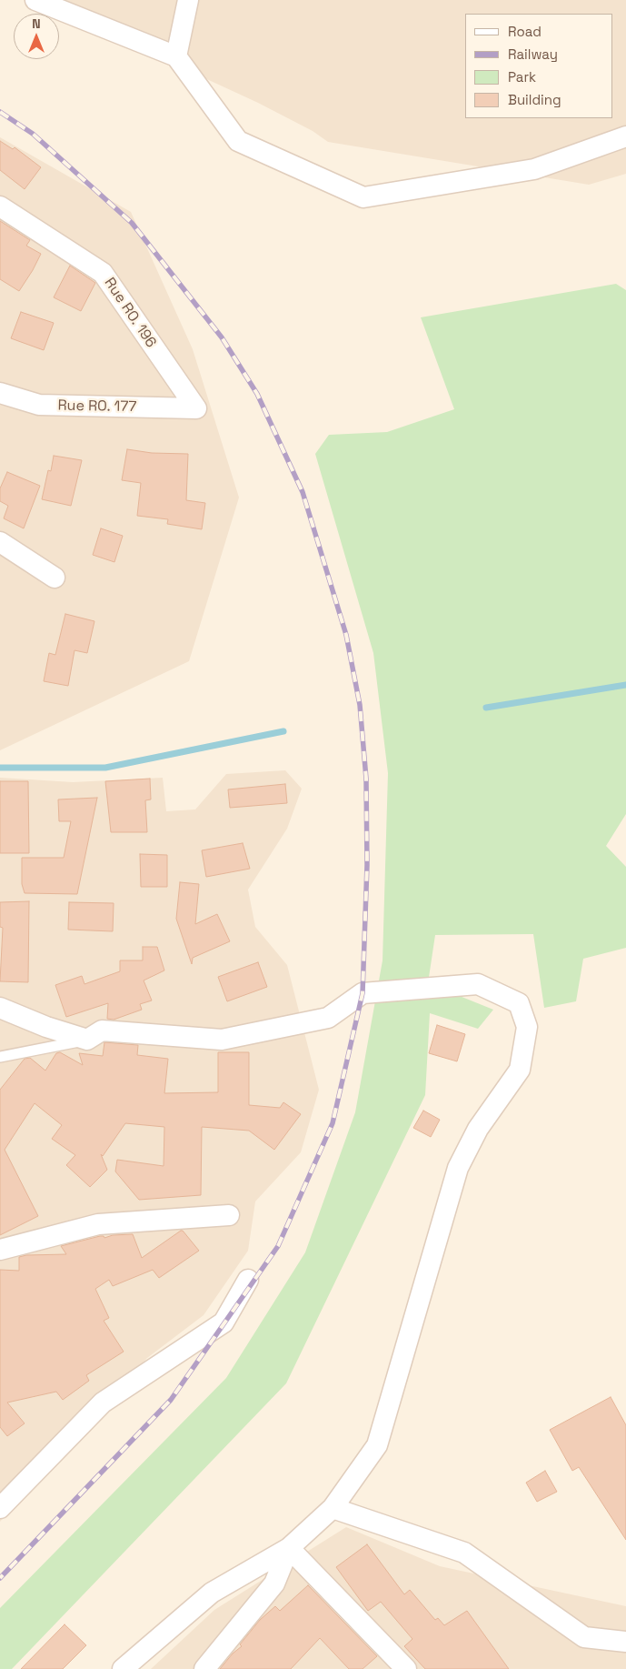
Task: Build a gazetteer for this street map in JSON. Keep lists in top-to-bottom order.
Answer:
{
  "streets": {
    "street": ["Rue RO. 196", "Rue RO. 177"]
  },
  "crossings": [
    ["Rue RO. 196", "Rue RO. 177"]
  ],
  "legend": [
    "Road",
    "Railway",
    "Park",
    "Building"
  ],
  "north": "top"
}
